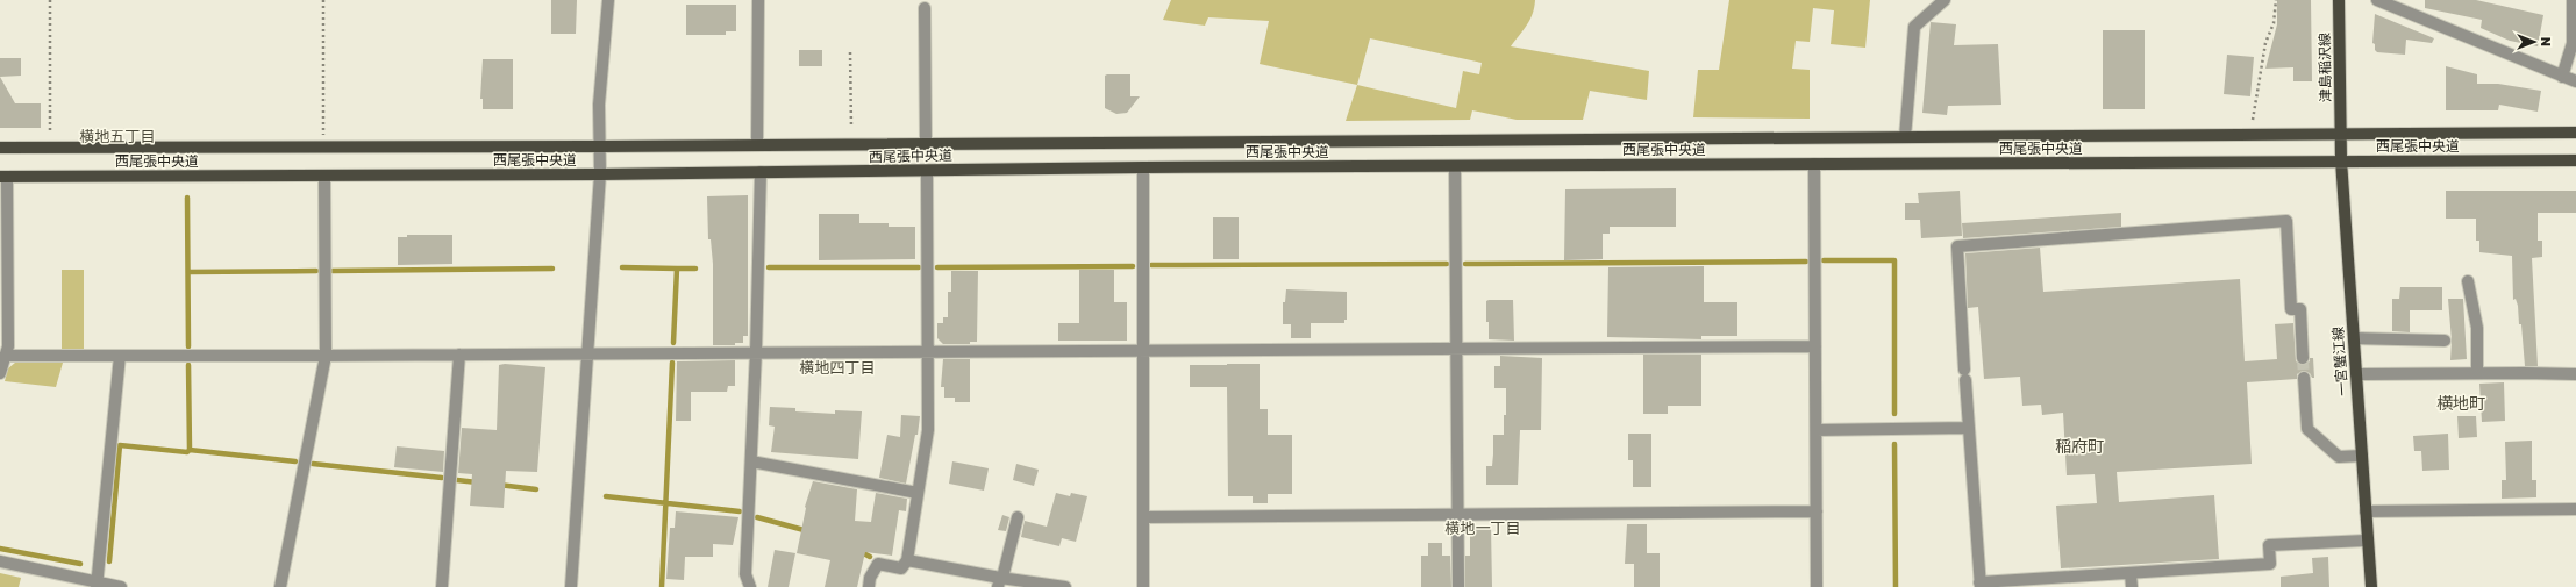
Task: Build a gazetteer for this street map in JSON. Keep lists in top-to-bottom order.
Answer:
{
  "streets": {
    "main road": ["津島稲沢線", "西尾張中央道", "一宮蟹江線"]
  },
  "crossings": [
    ["津島稲沢線", "西尾張中央道"],
    ["津島稲沢線", "一宮蟹江線"],
    ["西尾張中央道", "一宮蟹江線"]
  ],
  "districts": [
    "横地五丁目",
    "横地四丁目",
    "横地町",
    "稲府町",
    "横地一丁目"
  ],
  "north": "right"
}
